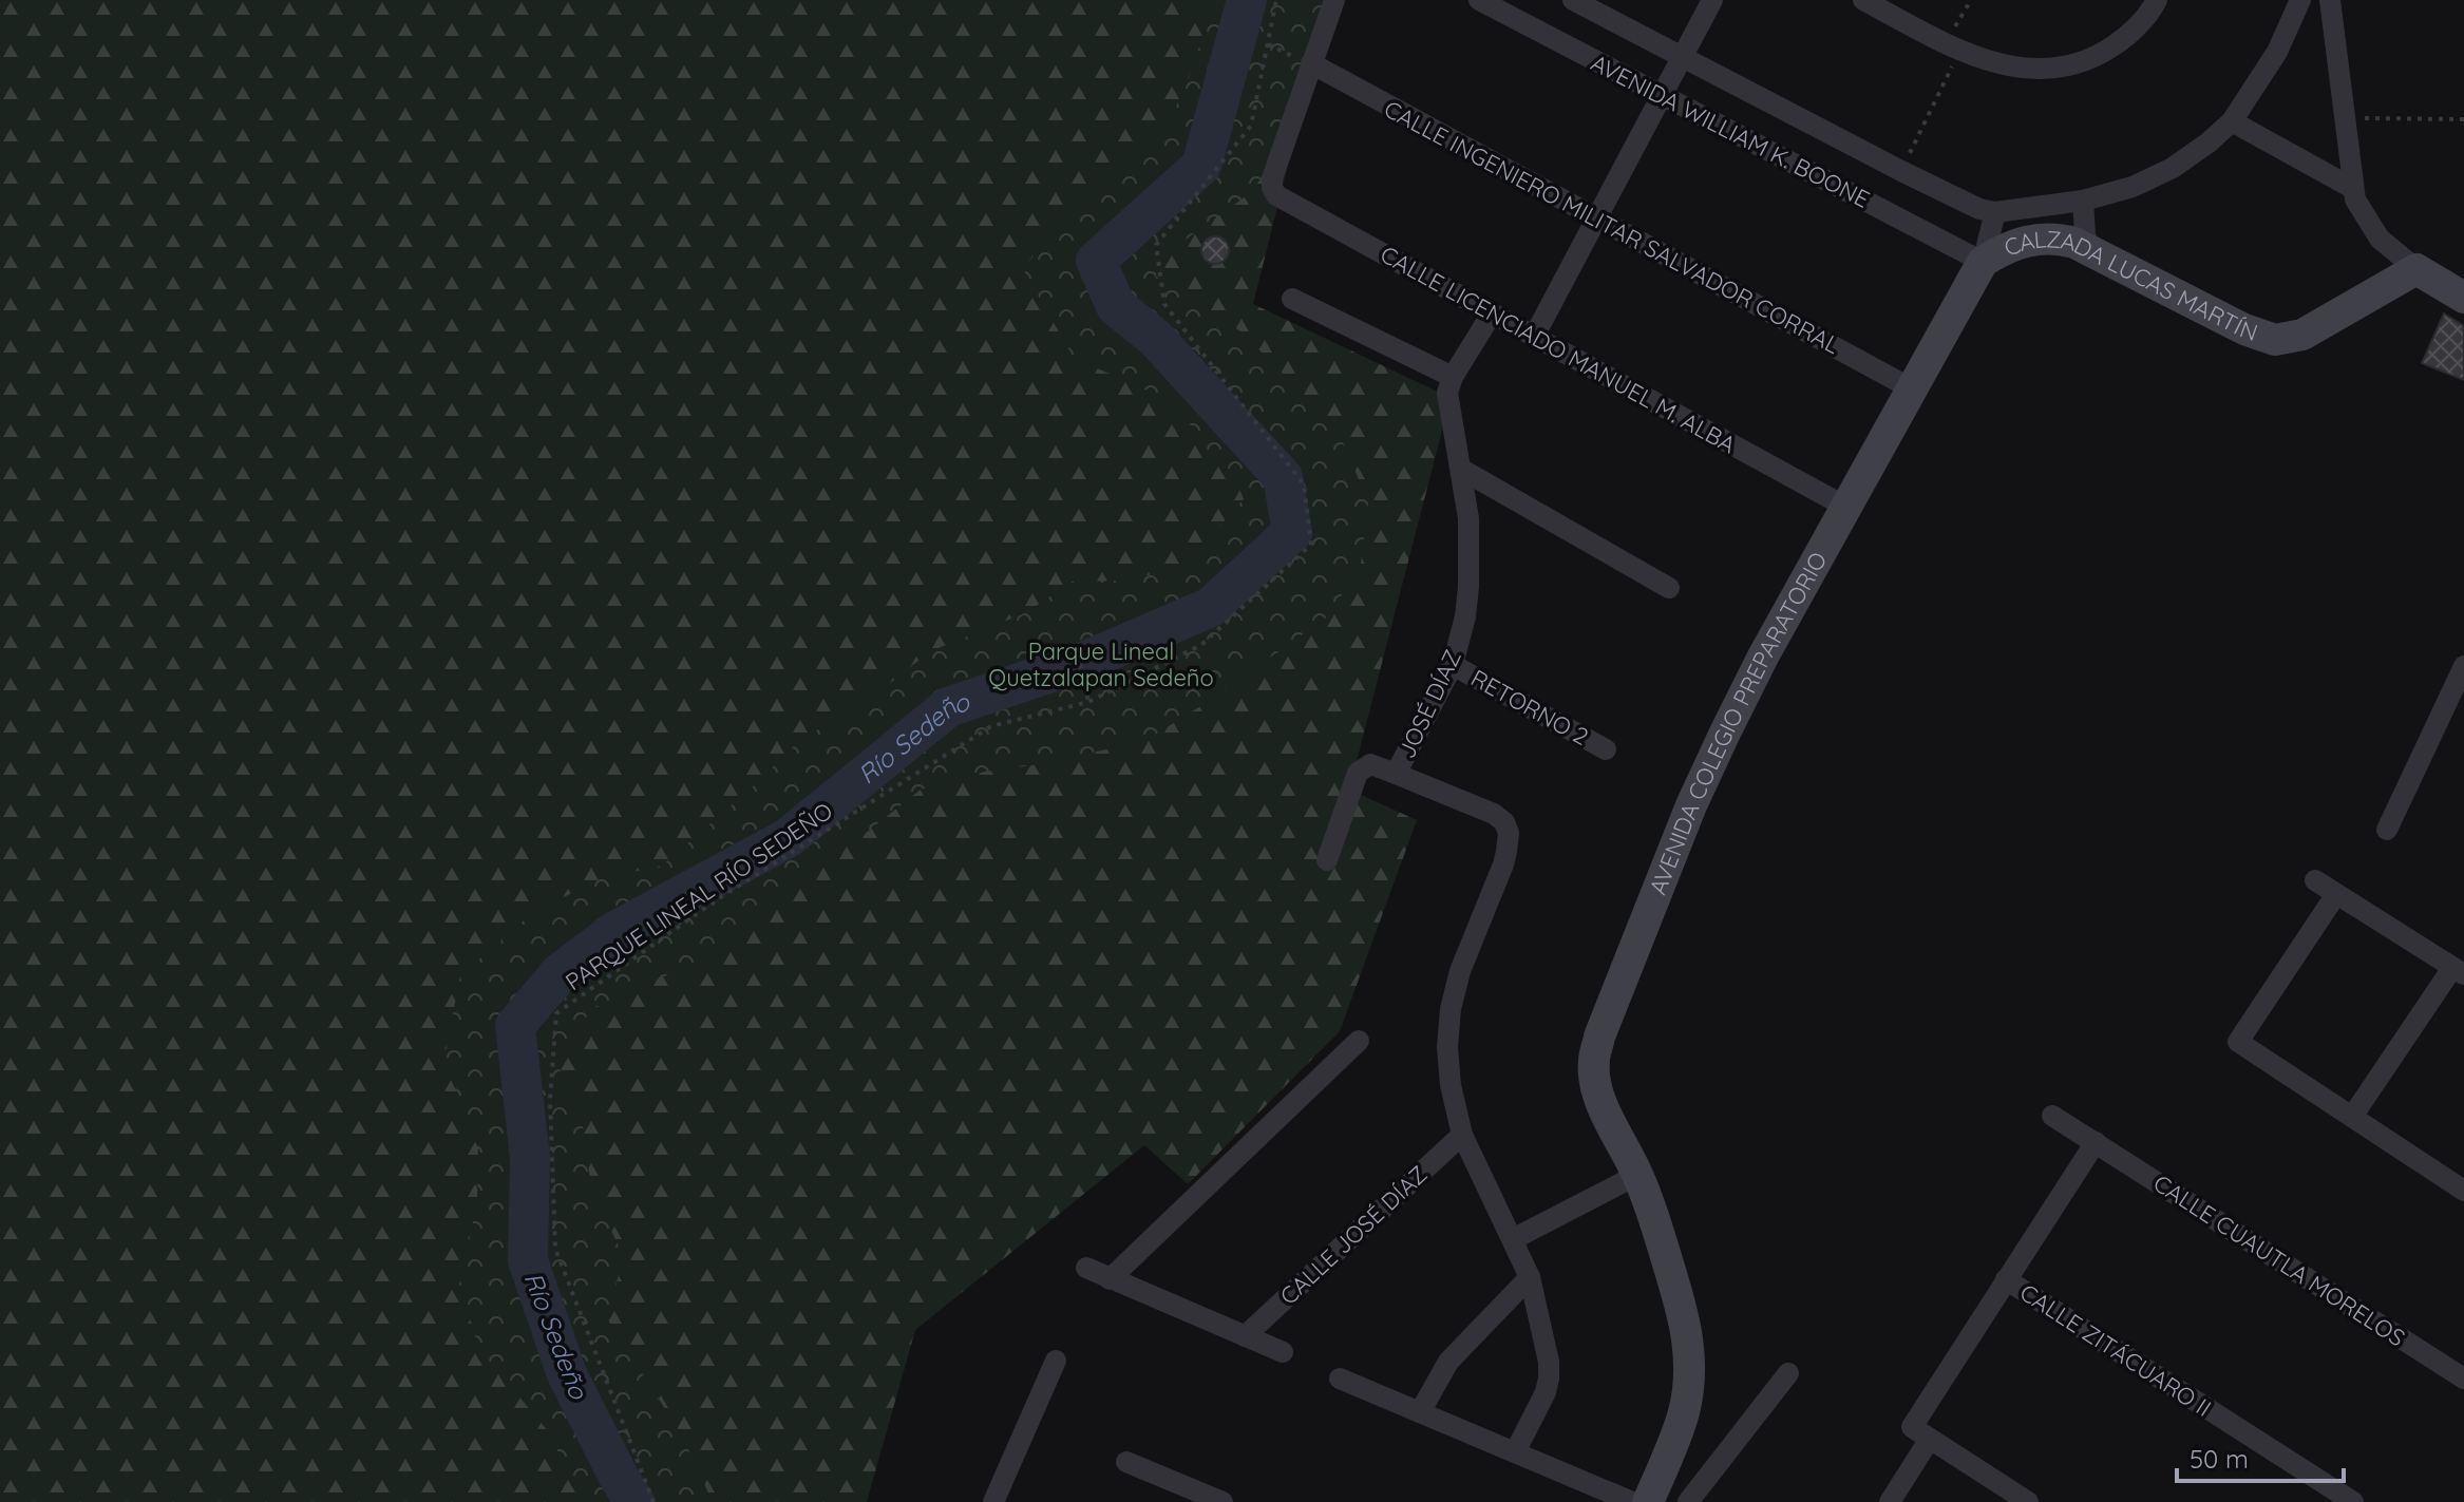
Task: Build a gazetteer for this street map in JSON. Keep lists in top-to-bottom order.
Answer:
{
  "streets": {
    "street": [
      "AVENIDA WILLIAM K. BOONE",
      "CALLE INGENIERO MILITAR SALVADOR CORRAL",
      "CALZADA LUCAS MARTÍN",
      "CALLE LICENCIADO MANUEL M. ALBA",
      "JOSÉ DÍAZ",
      "RETORNO 2",
      "AVENIDA COLEGIO PREPARATORIO",
      "CALLE JOSÉ DÍAZ",
      "CALLE CUAUTLA MORELOS",
      "CALLE ZITÁCUARO II"
    ],
    "path": ["PARQUE LINEAL RÍO SEDEÑO"]
  },
  "crossings": [
    ["AVENIDA WILLIAM K. BOONE", "CALZADA LUCAS MARTÍN"],
    ["AVENIDA WILLIAM K. BOONE", "AVENIDA COLEGIO PREPARATORIO"],
    ["CALLE INGENIERO MILITAR SALVADOR CORRAL", "CALLE LICENCIADO MANUEL M. ALBA"],
    ["CALLE INGENIERO MILITAR SALVADOR CORRAL", "AVENIDA COLEGIO PREPARATORIO"],
    ["CALZADA LUCAS MARTÍN", "AVENIDA COLEGIO PREPARATORIO"],
    ["CALLE LICENCIADO MANUEL M. ALBA", "JOSÉ DÍAZ"],
    ["CALLE LICENCIADO MANUEL M. ALBA", "AVENIDA COLEGIO PREPARATORIO"],
    ["JOSÉ DÍAZ", "RETORNO 2"],
    ["JOSÉ DÍAZ", "CALLE JOSÉ DÍAZ"]
  ],
  "water": ["Río Sedeño"],
  "parks": ["Parque Lineal Quetzalapan Sedeño"],
  "scale_bar": "50 m"
}
